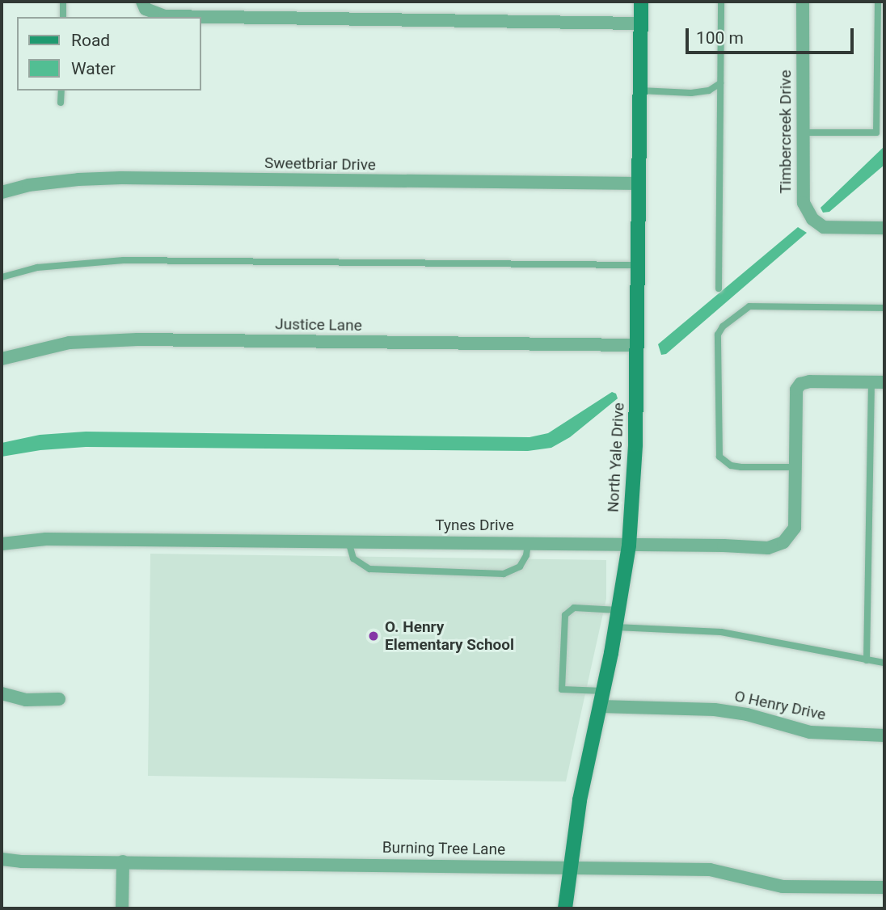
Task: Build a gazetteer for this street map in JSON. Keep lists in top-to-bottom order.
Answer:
{
  "streets": {
    "street": [
      "Timbercreek Drive",
      "Sweetbriar Drive",
      "Justice Lane",
      "North Yale Drive",
      "Tynes Drive",
      "O Henry Drive",
      "Burning Tree Lane"
    ]
  },
  "crossings": [
    ["Sweetbriar Drive", "North Yale Drive"],
    ["Justice Lane", "North Yale Drive"],
    ["North Yale Drive", "Tynes Drive"],
    ["North Yale Drive", "O Henry Drive"],
    ["North Yale Drive", "Burning Tree Lane"]
  ],
  "places": ["O. Henry Elementary School"],
  "legend": ["Road", "Water"],
  "scale_bar": "100 m"
}
